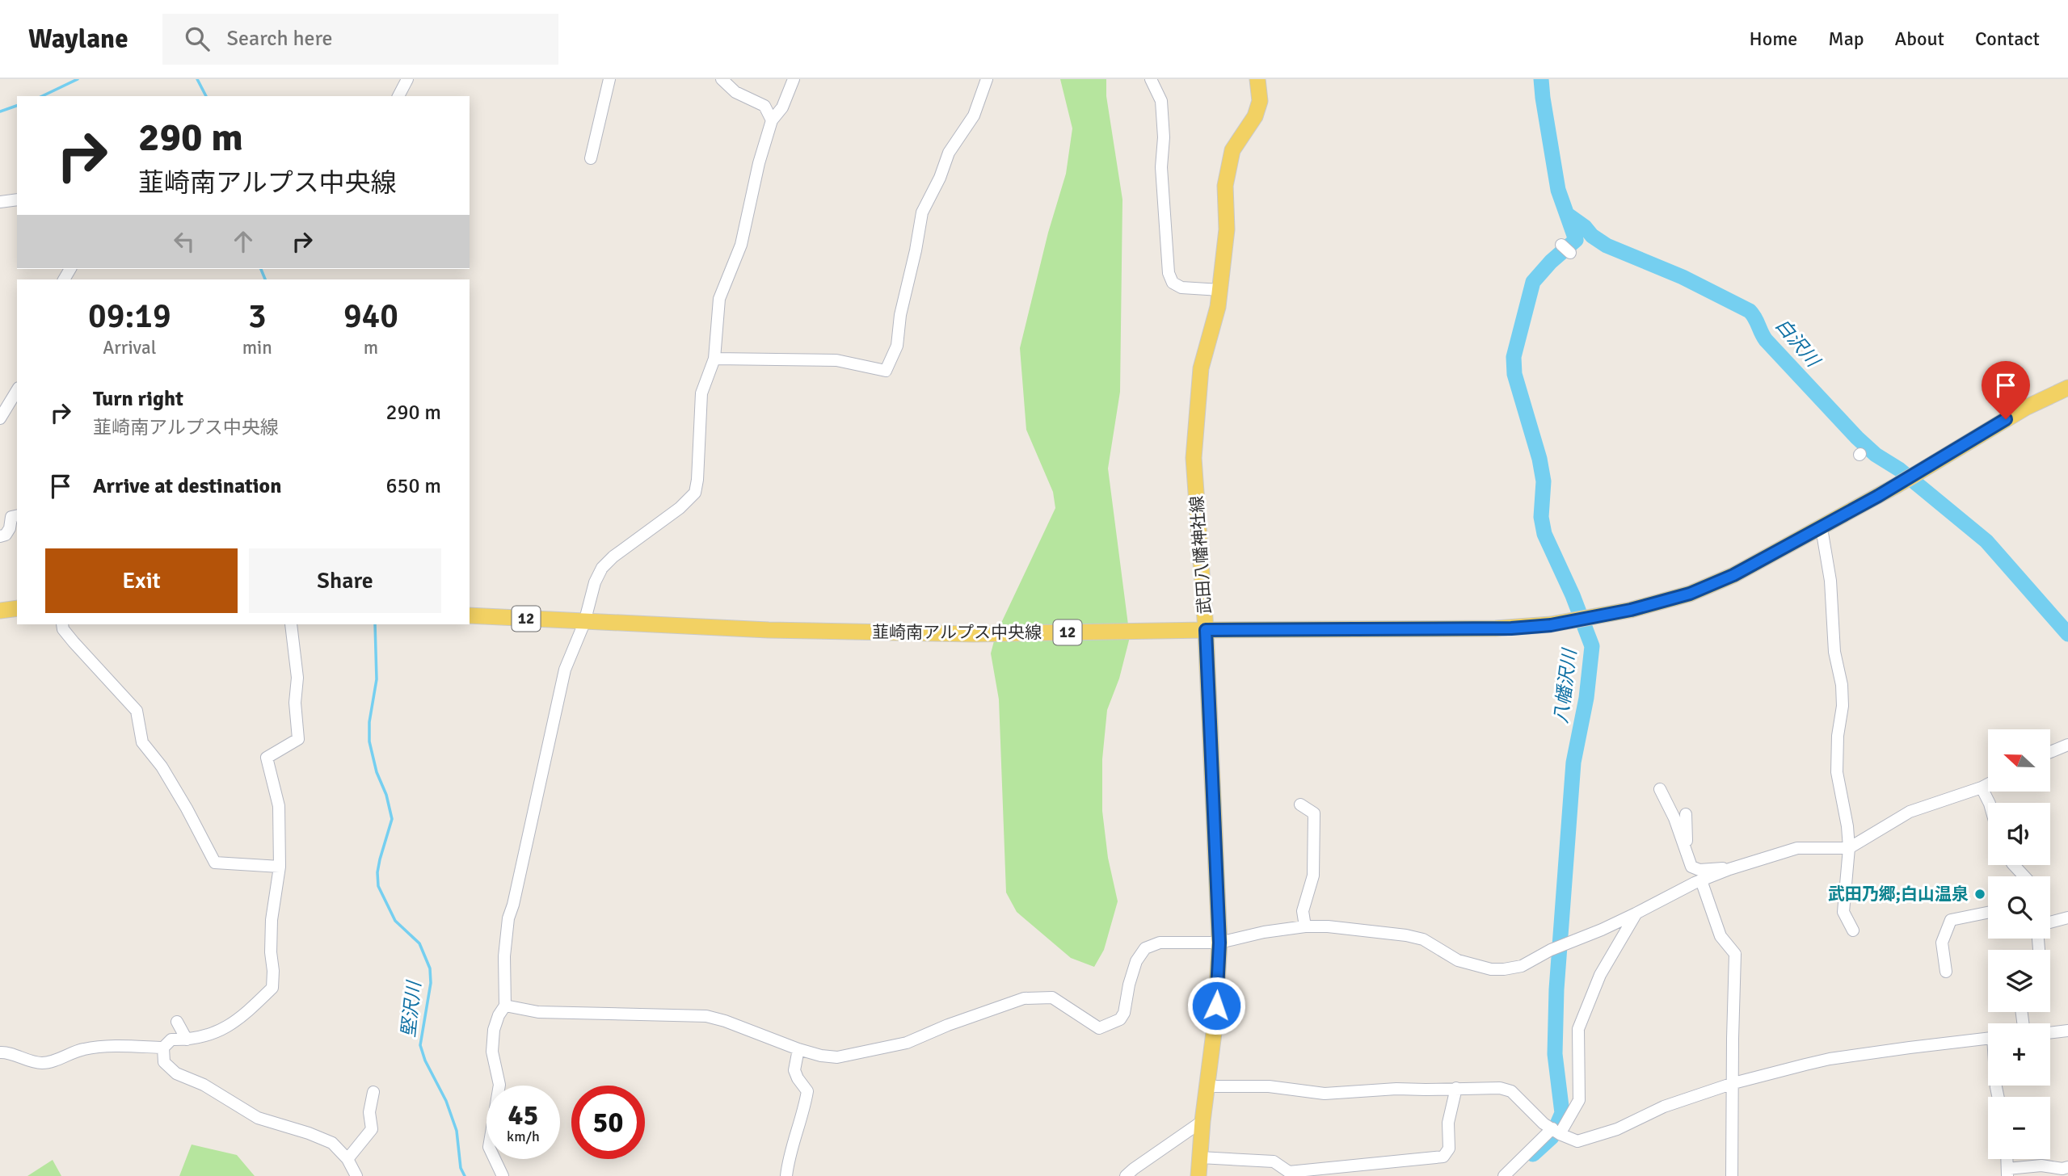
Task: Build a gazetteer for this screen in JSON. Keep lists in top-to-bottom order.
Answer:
{
  "streets": {
    "main road": ["武田八幡神社線", "12", "韮崎南アルプス中央線"]
  },
  "crossings": [
    ["武田八幡神社線", "韮崎南アルプス中央線"]
  ],
  "water": ["白沢川", "八幡沢川", "堅沢川"],
  "places": ["武田乃郷;白山温泉"],
  "north": "left",
  "page": {
    "header": "Waylane",
    "search": "Search here",
    "nav": [
      "Home",
      "Map",
      "About",
      "Contact"
    ],
    "turn": ["290 m", "韮崎南アルプス中央線"],
    "eta": [
      "09:19",
      "Arrival",
      "3",
      "min",
      "940",
      "m"
    ],
    "list": [
      {
        "name": "Turn right",
        "note": "韮崎南アルプス中央線",
        "value": "290 m"
      },
      {
        "name": "Arrive at destination",
        "value": "650 m"
      }
    ],
    "buttons": ["Exit", "Share"],
    "map_buttons": ["+", "−"],
    "speed": "45 km/h",
    "limit": "50"
  }
}
